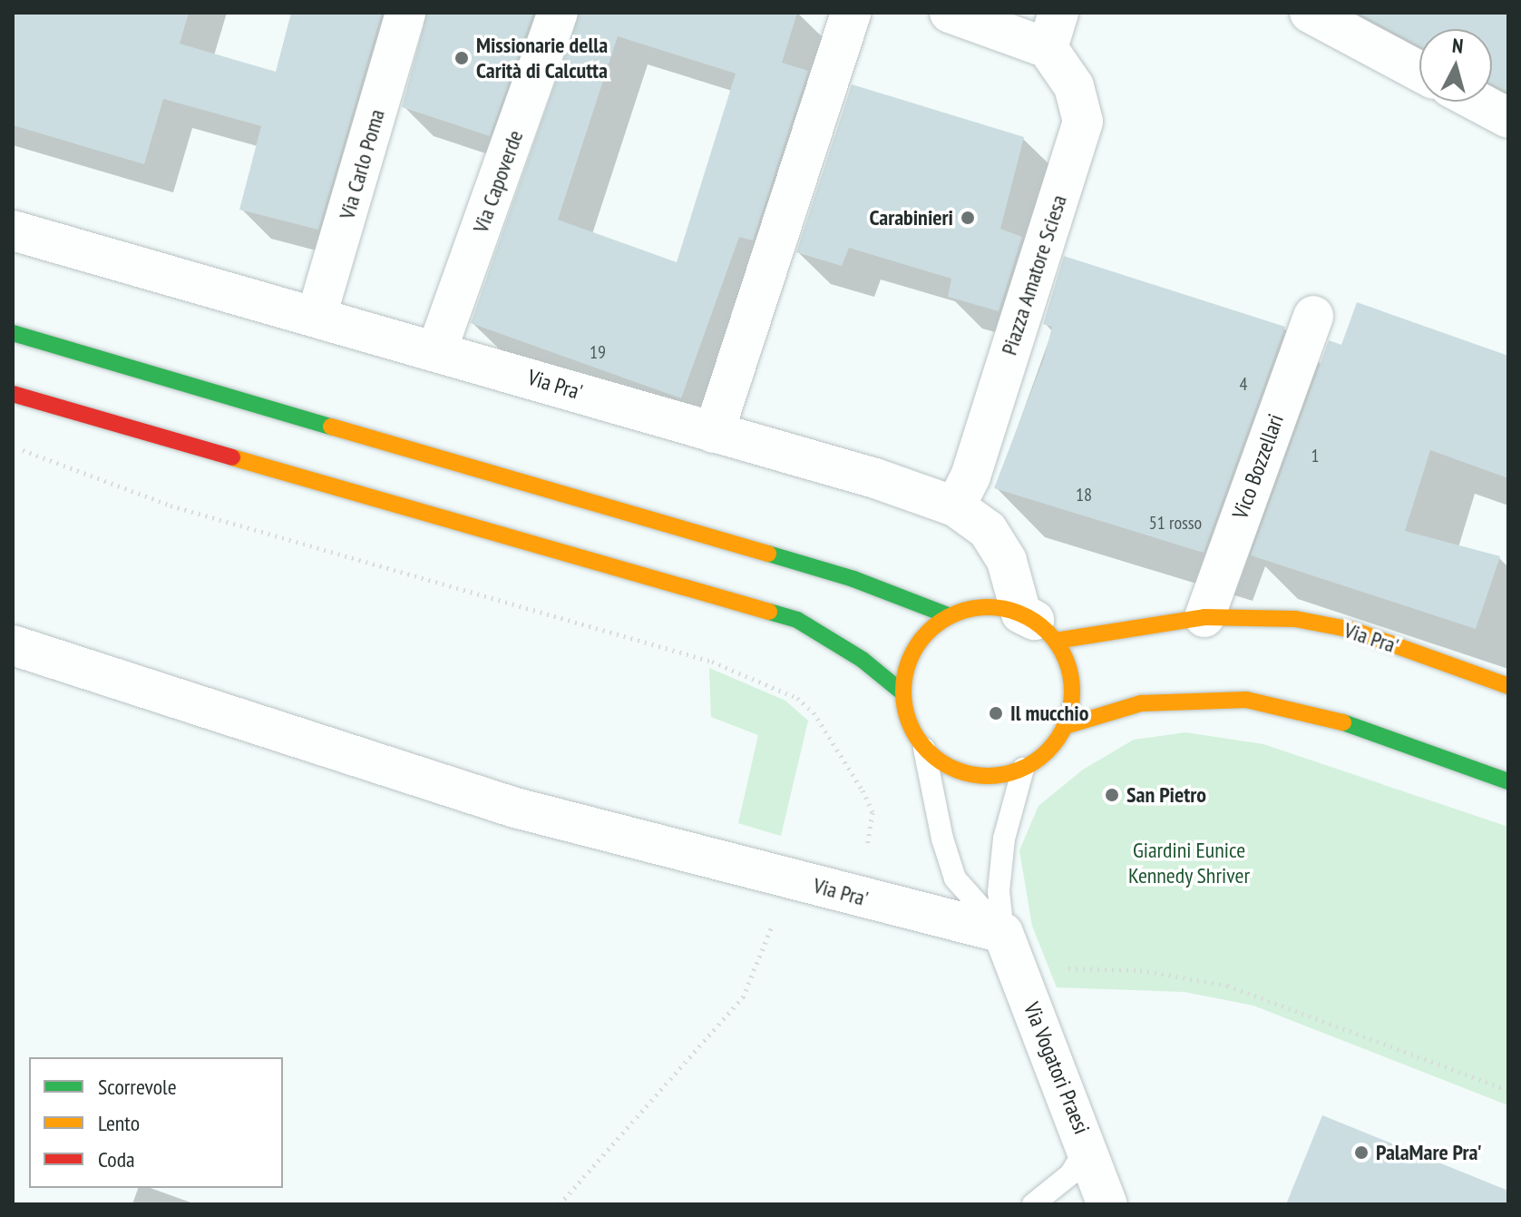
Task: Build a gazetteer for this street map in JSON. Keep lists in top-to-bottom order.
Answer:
{
  "streets": {
    "main road": ["Via Pra'"],
    "street": [
      "Via Carlo Poma",
      "Via Capoverde",
      "Piazza Amatore Sciesa",
      "Vico Bozzellari",
      "Via Vogatori Praesi"
    ]
  },
  "crossings": [
    ["Via Carlo Poma", "Via Pra'"],
    ["Via Capoverde", "Via Pra'"],
    ["Piazza Amatore Sciesa", "Via Pra'"],
    ["Via Pra'", "Vico Bozzellari"],
    ["Via Pra'", "Via Vogatori Praesi"]
  ],
  "parks": ["Giardini Eunice Kennedy Shriver"],
  "places": [
    "Missionarie della Carità di Calcutta",
    "Carabinieri",
    "Il mucchio",
    "San Pietro",
    "PalaMare Pra'"
  ],
  "house_numbers": [
    "19",
    "4",
    "1",
    "18",
    "51 rosso"
  ],
  "legend": ["Scorrevole", "Lento", "Coda"],
  "north": "top"
}
